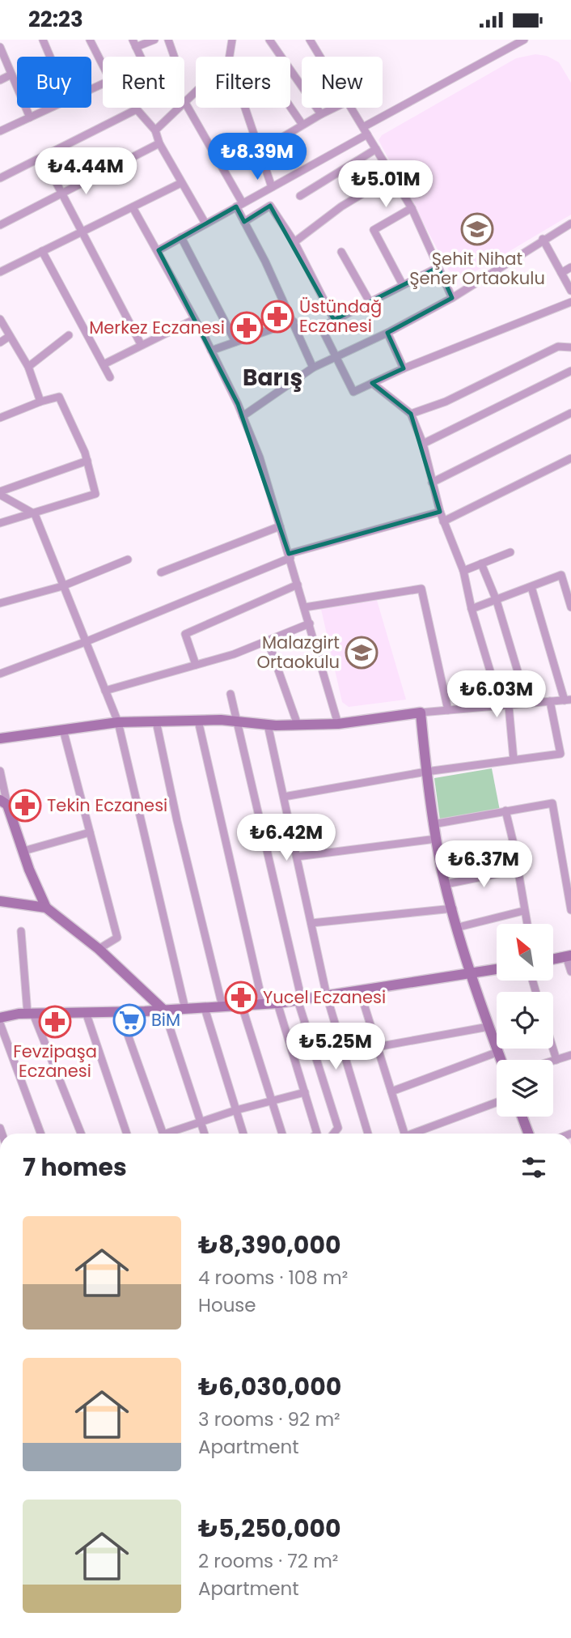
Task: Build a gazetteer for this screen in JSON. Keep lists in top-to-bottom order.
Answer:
{
  "districts": ["Barış"],
  "places": {
    "school or university": ["Şehit Nihat Şener Ortaokulu", "Malazgirt Ortaokulu"],
    "pharmacy": [
      "Üstündağ Eczanesi",
      "Merkez Eczanesi",
      "Tekin Eczanesi",
      "Yucel Eczanesi",
      "Fevzipaşa Eczanesi"
    ],
    "supermarket": ["BiM"]
  },
  "north": "top left",
  "page": {
    "status": "22:23",
    "chip": [
      "Buy",
      "Rent",
      "Filters",
      "New"
    ],
    "price": [
      "₺8.39M",
      "₺4.44M",
      "₺5.01M",
      "₺6.03M",
      "₺6.42M",
      "₺6.37M",
      "₺5.25M"
    ],
    "heading": "7 homes",
    "list": [
      {
        "name": "₺8,390,000",
        "note": "4 rooms · 108 m² · House"
      },
      {
        "name": "₺6,030,000",
        "note": "3 rooms · 92 m² · Apartment"
      },
      {
        "name": "₺5,250,000",
        "note": "2 rooms · 72 m² · Apartment"
      }
    ]
  }
}
